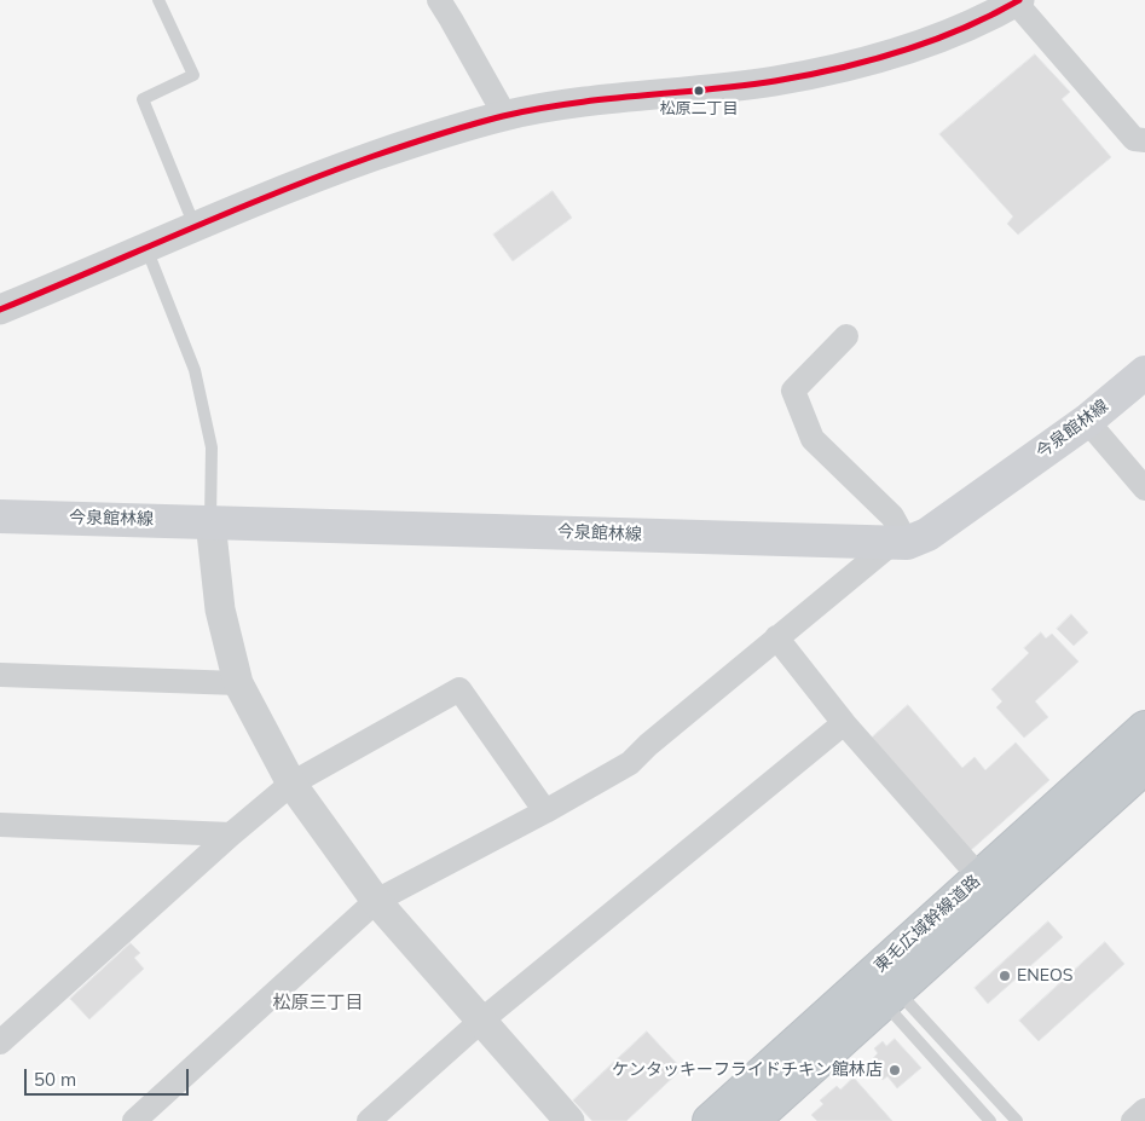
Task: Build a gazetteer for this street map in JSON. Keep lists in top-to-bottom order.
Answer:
{
  "streets": {
    "highway": ["東毛広域幹線道路"],
    "main road": ["今泉館林線"]
  },
  "districts": ["松原三丁目"],
  "places": ["松原二丁目", "ENEOS", "ケンタッキーフライドチキン館林店"],
  "scale_bar": "50 m"
}
